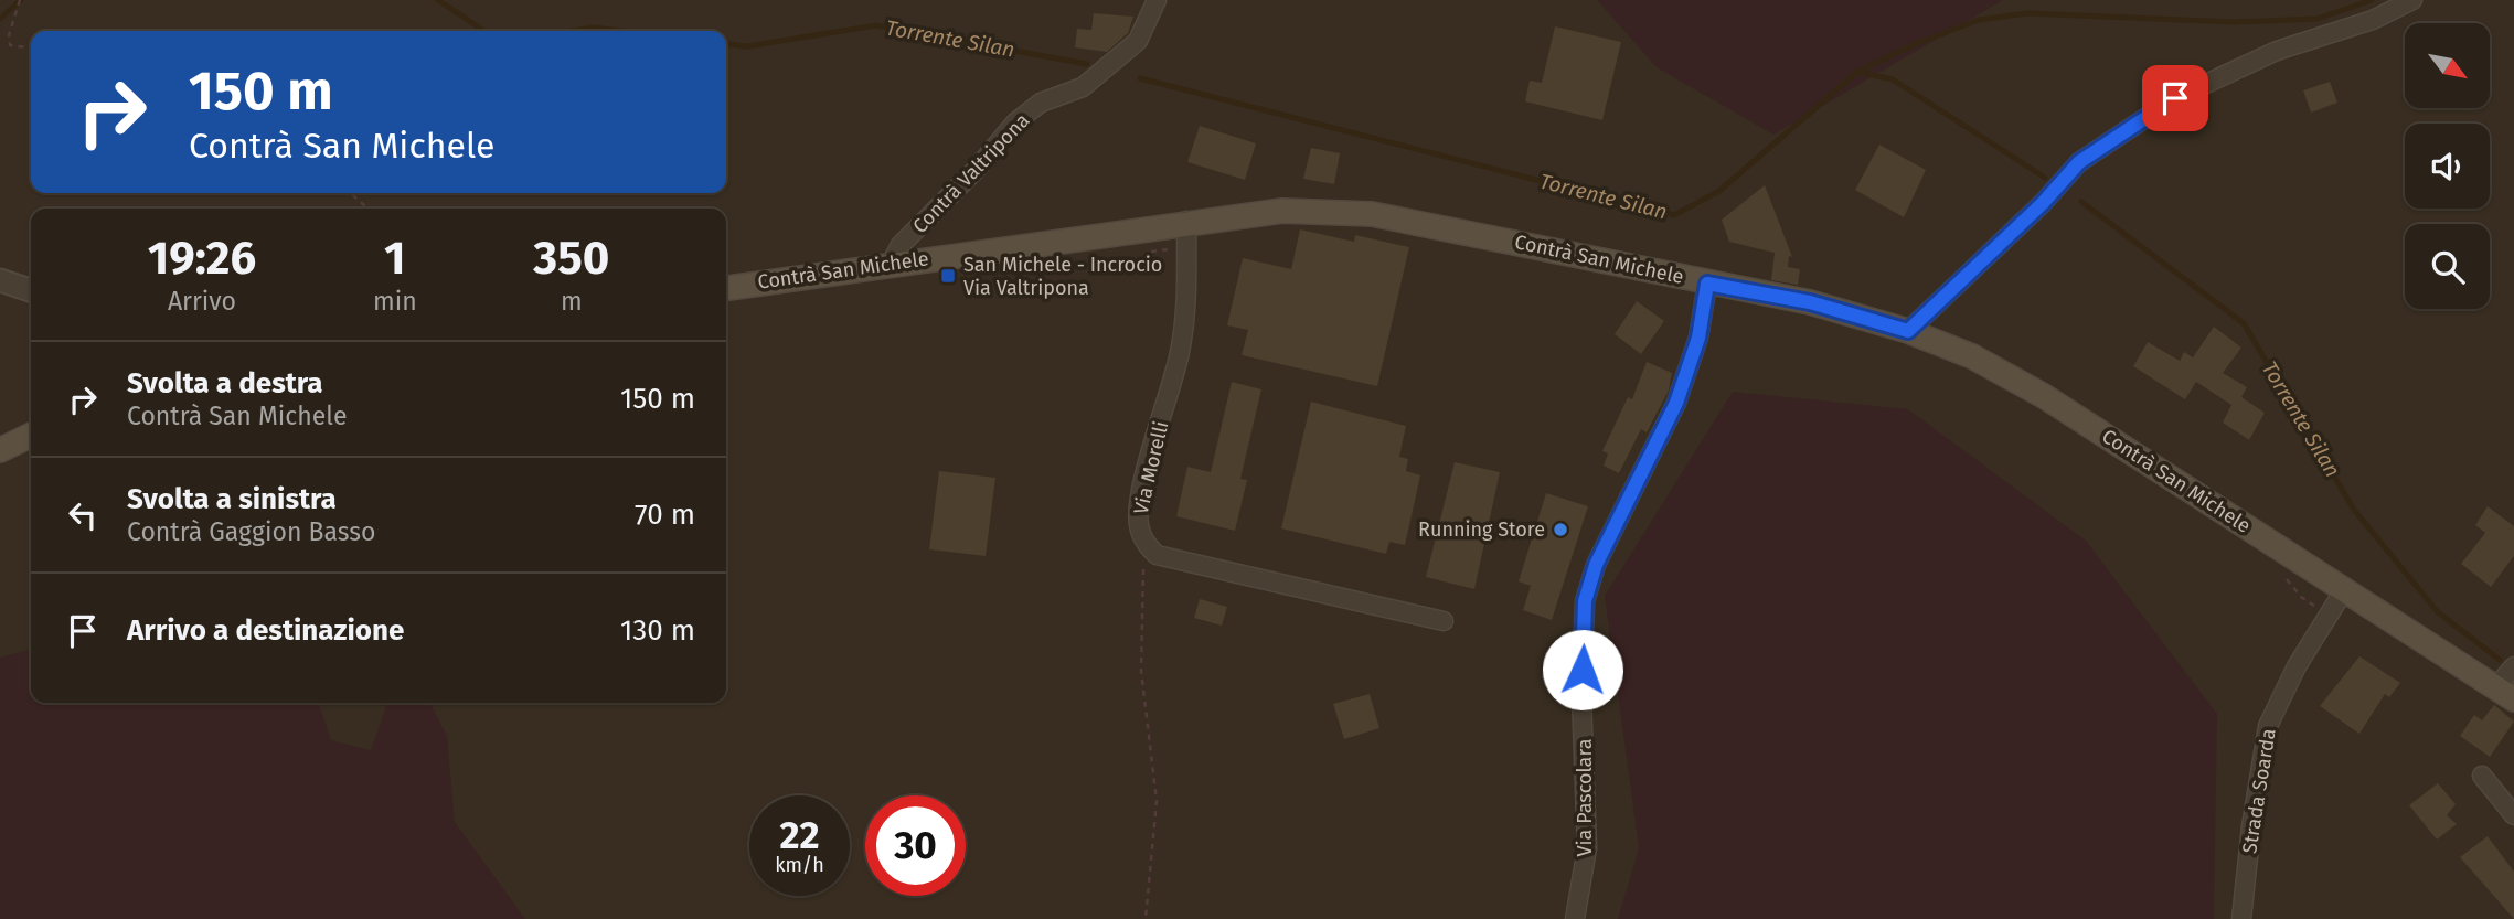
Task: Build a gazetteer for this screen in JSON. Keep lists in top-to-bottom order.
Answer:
{
  "streets": {
    "main road": ["Contrà San Michele"],
    "street": [
      "Contrà Valtripona",
      "Via Morelli",
      "Strada Soarda",
      "Via Pascolara"
    ]
  },
  "crossings": [
    ["Contrà Valtripona", "Contrà San Michele"],
    ["Contrà San Michele", "Via Morelli"],
    ["Contrà San Michele", "Strada Soarda"],
    ["Contrà San Michele", "Via Pascolara"]
  ],
  "water": ["Torrente Silan"],
  "places": {
    "transit": ["San Michele - Incrocio Via Valtripona"],
    "other": ["Running Store"]
  },
  "north": "bottom right",
  "page": {
    "turn": ["150 m", "Contrà San Michele"],
    "eta": [
      "19:26",
      "Arrivo",
      "1",
      "min",
      "350",
      "m"
    ],
    "list": [
      {
        "name": "Svolta a destra",
        "note": "Contrà San Michele",
        "value": "150 m"
      },
      {
        "name": "Svolta a sinistra",
        "note": "Contrà Gaggion Basso",
        "value": "70 m"
      },
      {
        "name": "Arrivo a destinazione",
        "value": "130 m"
      }
    ],
    "speed": "22 km/h",
    "limit": "30"
  }
}
